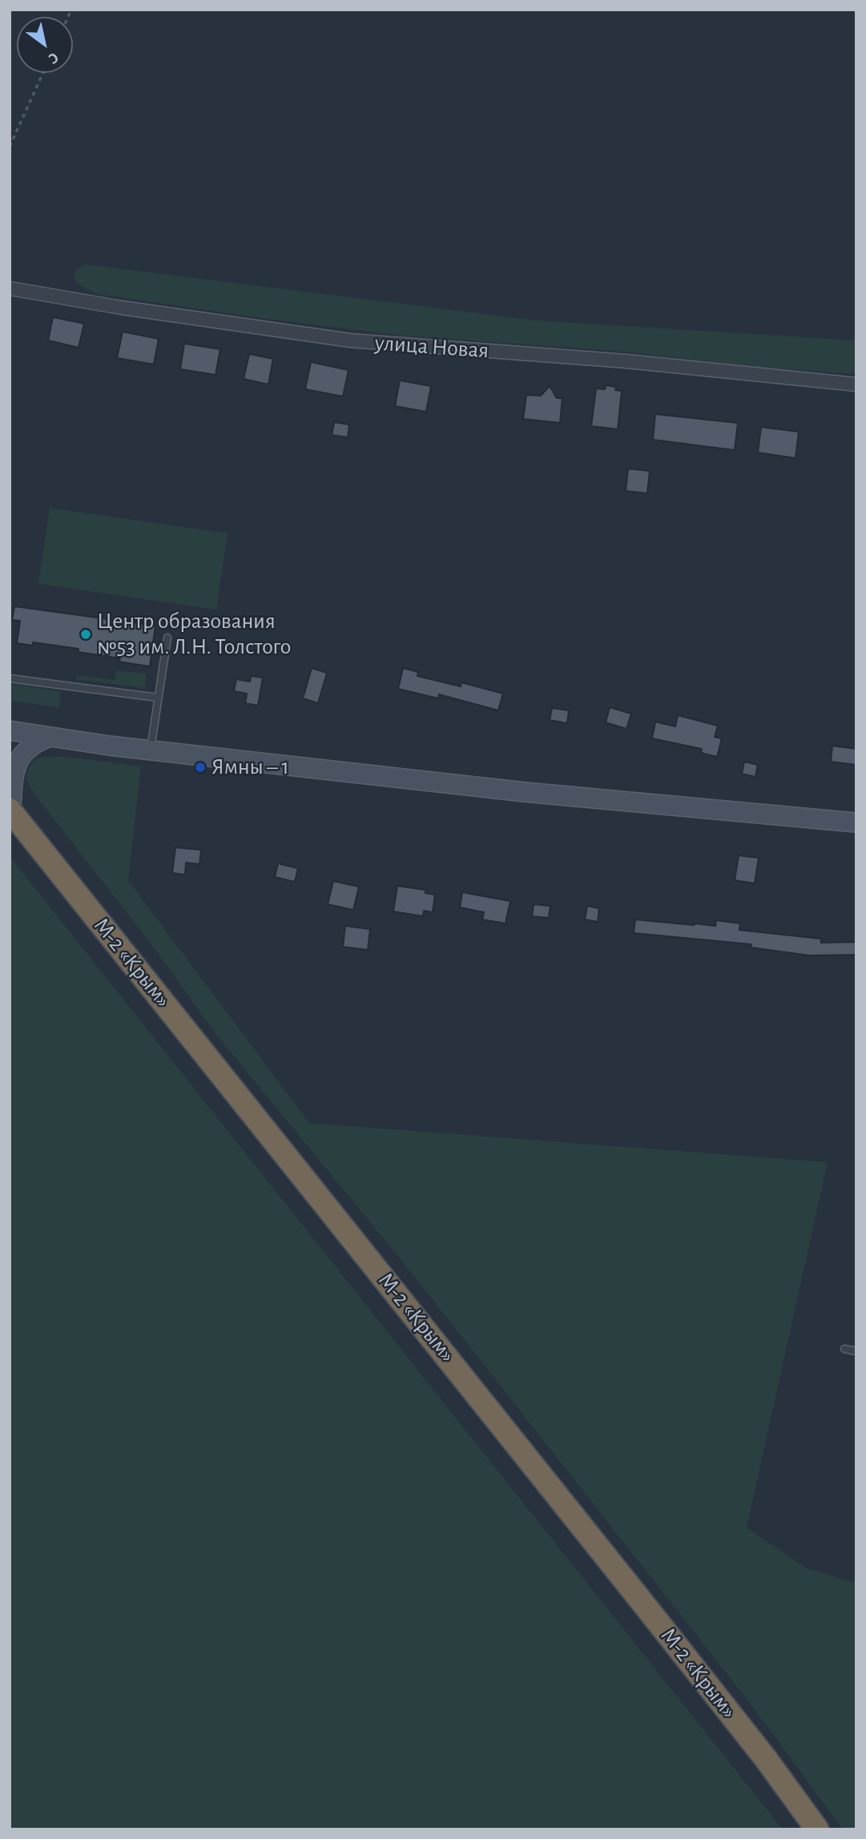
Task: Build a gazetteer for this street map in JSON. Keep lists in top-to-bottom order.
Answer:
{
  "streets": {
    "highway": ["М-2 «Крым»"],
    "street": ["улица Новая"]
  },
  "places": ["Центр образования №53 им. Л.Н. Толстого", "Ямны – 1"],
  "north": "bottom right"
}
